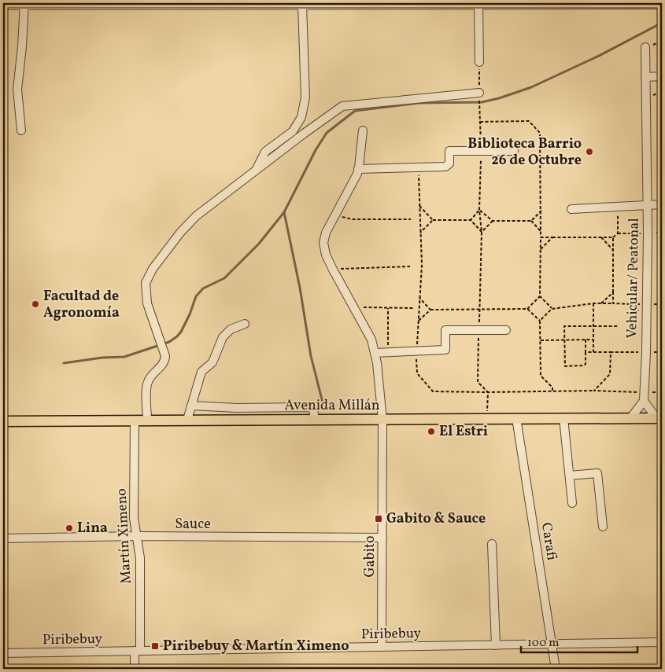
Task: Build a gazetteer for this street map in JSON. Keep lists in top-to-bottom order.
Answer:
{
  "streets": {
    "main road": ["Avenida Millán"],
    "street": [
      "Vehicular/ Peatonal",
      "Sauce",
      "Martín Ximeno",
      "Carafi",
      "Gabito",
      "Piribebuy"
    ]
  },
  "crossings": [
    ["Avenida Millán", "Martín Ximeno"],
    ["Avenida Millán", "Carafi"],
    ["Avenida Millán", "Gabito"],
    ["Sauce", "Martín Ximeno"],
    ["Sauce", "Gabito"],
    ["Martín Ximeno", "Piribebuy"],
    ["Carafi", "Piribebuy"],
    ["Gabito", "Piribebuy"]
  ],
  "places": {
    "other": [
      "Biblioteca Barrio 26 de Octubre",
      "Facultad de Agronomía",
      "El Estri",
      "Lina"
    ],
    "transit": ["Gabito & Sauce", "Piribebuy & Martín Ximeno"]
  },
  "scale_bar": "100 m"
}
